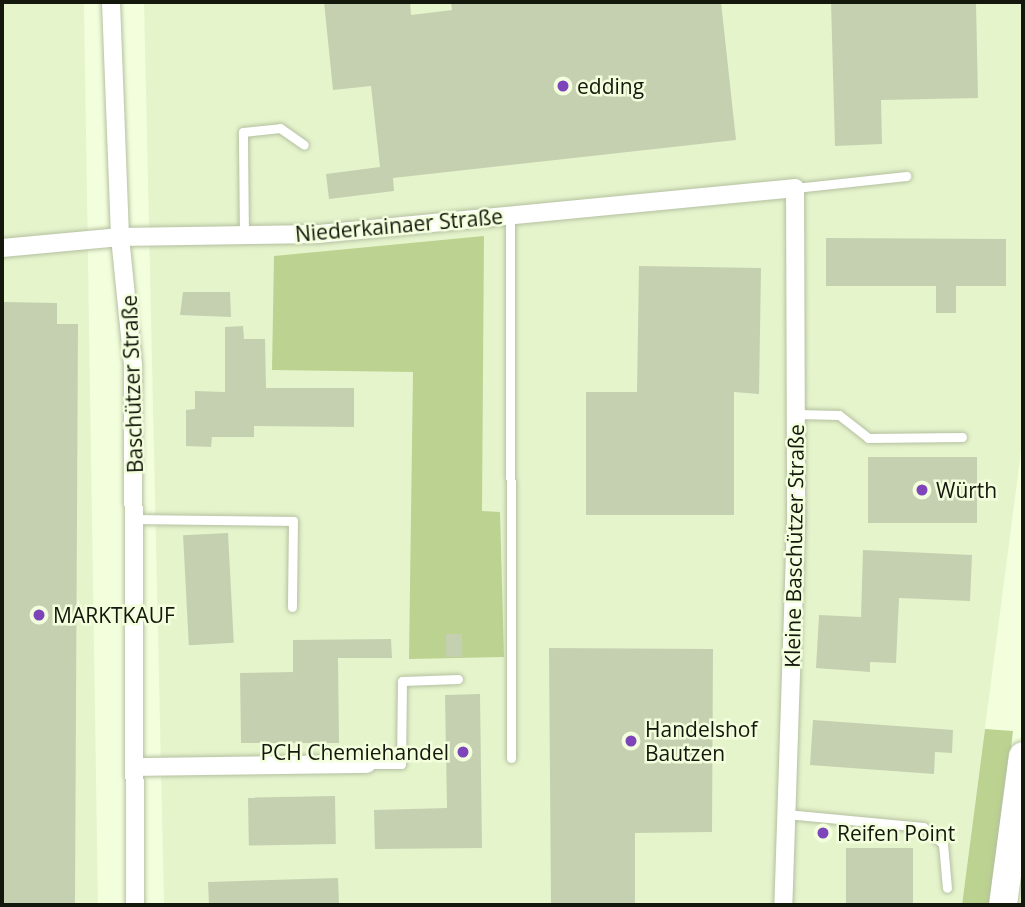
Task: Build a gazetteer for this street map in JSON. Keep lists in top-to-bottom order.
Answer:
{
  "streets": {
    "street": ["Niederkainaer Straße", "Baschützer Straße", "Kleine Baschützer Straße"]
  },
  "crossings": [
    ["Niederkainaer Straße", "Baschützer Straße"],
    ["Niederkainaer Straße", "Kleine Baschützer Straße"]
  ],
  "places": [
    "edding",
    "Würth",
    "MARKTKAUF",
    "Handelshof Bautzen",
    "PCH Chemiehandel",
    "Reifen Point"
  ]
}
